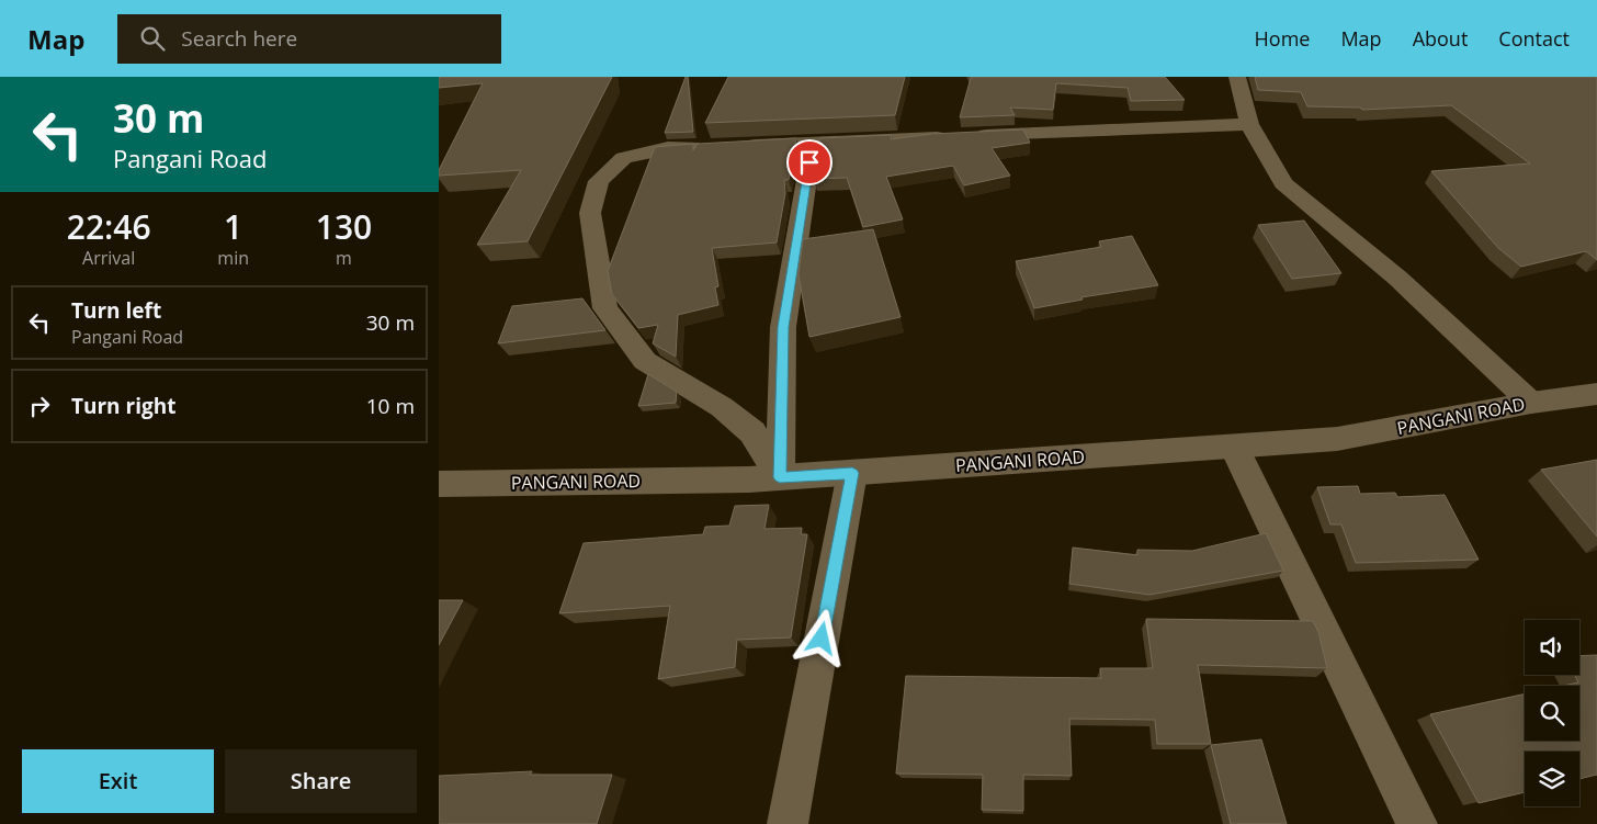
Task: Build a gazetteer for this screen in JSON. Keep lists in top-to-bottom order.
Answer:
{
  "streets": {
    "street": ["PANGANI ROAD"]
  },
  "page": {
    "header": "Map",
    "search": "Search here",
    "nav": [
      "Home",
      "Map",
      "About",
      "Contact"
    ],
    "turn": ["30 m", "Pangani Road"],
    "eta": [
      "22:46",
      "Arrival",
      "1",
      "min",
      "130",
      "m"
    ],
    "list": [
      {
        "name": "Turn left",
        "note": "Pangani Road",
        "value": "30 m"
      },
      {
        "name": "Turn right",
        "value": "10 m"
      }
    ],
    "buttons": ["Exit", "Share"]
  }
}
